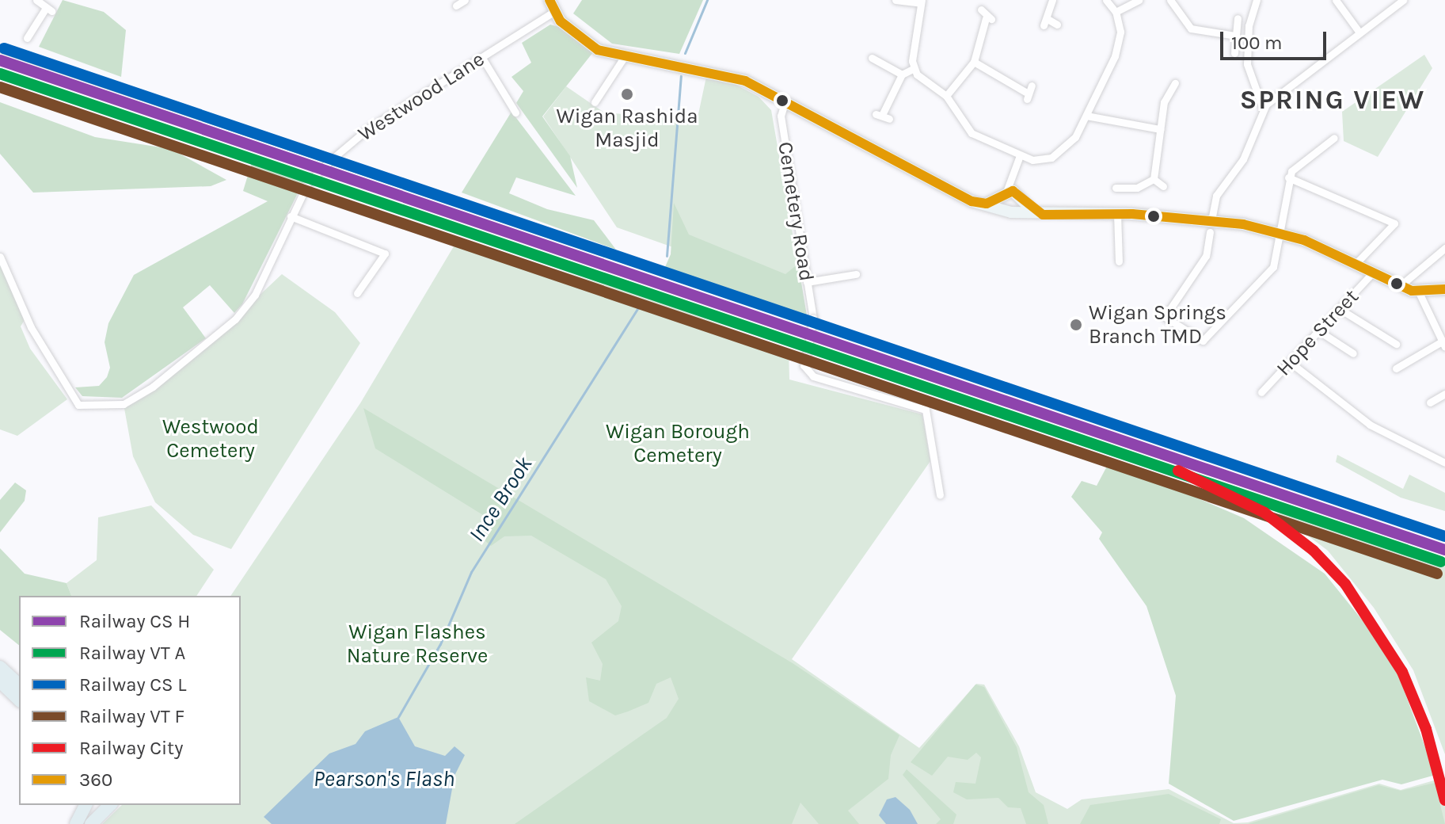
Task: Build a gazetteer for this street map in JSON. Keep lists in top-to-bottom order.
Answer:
{
  "streets": {
    "street": ["Westwood Lane", "Cemetery Road", "Hope Street"]
  },
  "districts": ["SPRING VIEW"],
  "water": ["Ince Brook", "Pearson's Flash"],
  "parks": ["Westwood Cemetery", "Wigan Borough Cemetery", "Wigan Flashes Nature Reserve"],
  "places": ["Wigan Rashida Masjid", "Wigan Springs Branch TMD"],
  "lines": ["transit line 360", "rail line City"],
  "legend": [
    "Railway CS H",
    "Railway VT A",
    "Railway CS L",
    "Railway VT F",
    "Railway City",
    "360"
  ],
  "scale_bar": "100 m"
}
